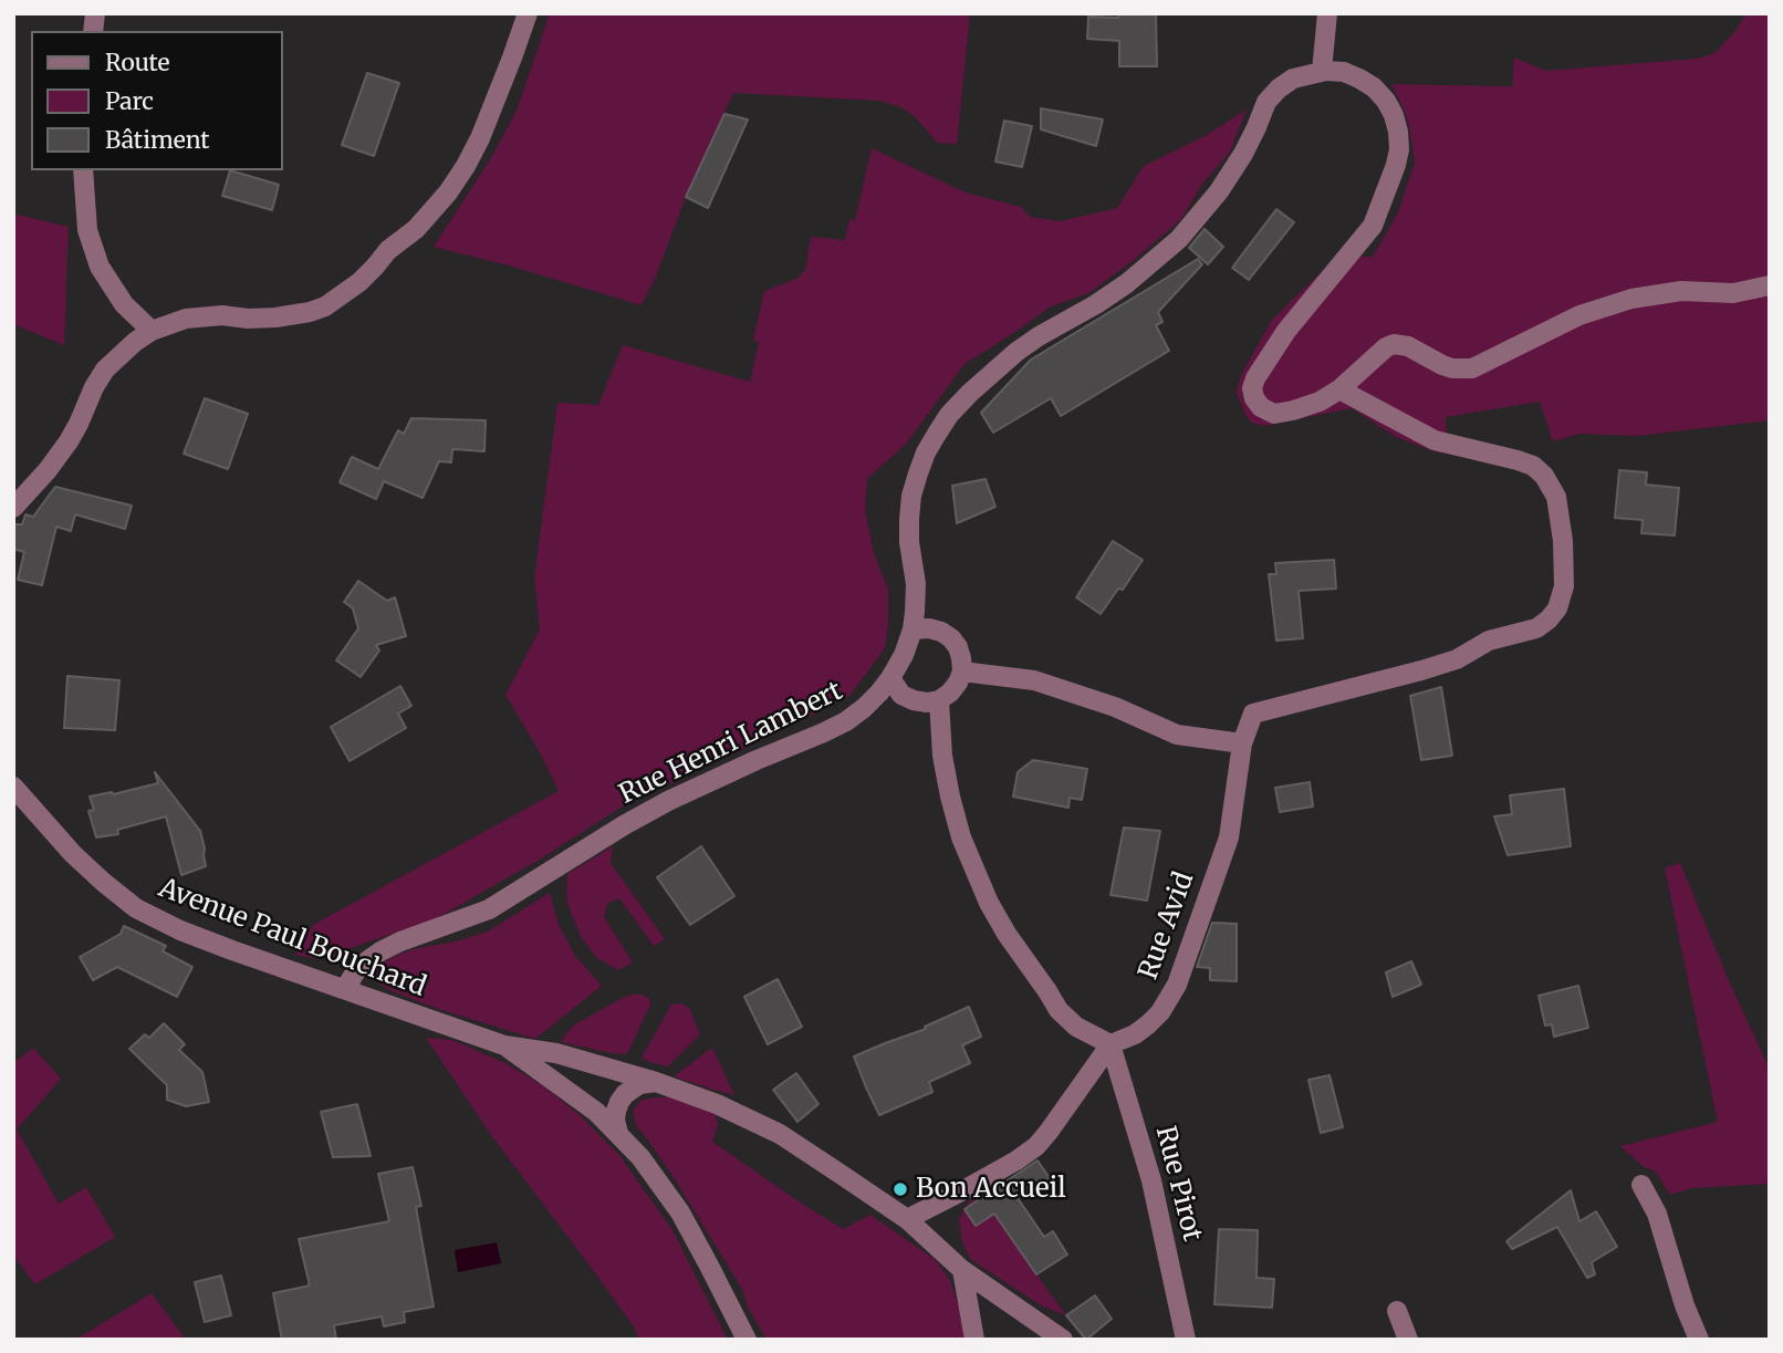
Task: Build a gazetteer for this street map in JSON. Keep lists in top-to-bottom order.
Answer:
{
  "streets": {
    "street": [
      "Rue Henri Lambert",
      "Rue Avid",
      "Avenue Paul Bouchard",
      "Rue Pirot"
    ]
  },
  "crossings": [
    ["Rue Henri Lambert", "Avenue Paul Bouchard"],
    ["Rue Avid", "Rue Pirot"]
  ],
  "places": ["Bon Accueil"],
  "legend": ["Route", "Parc", "Bâtiment"]
}
